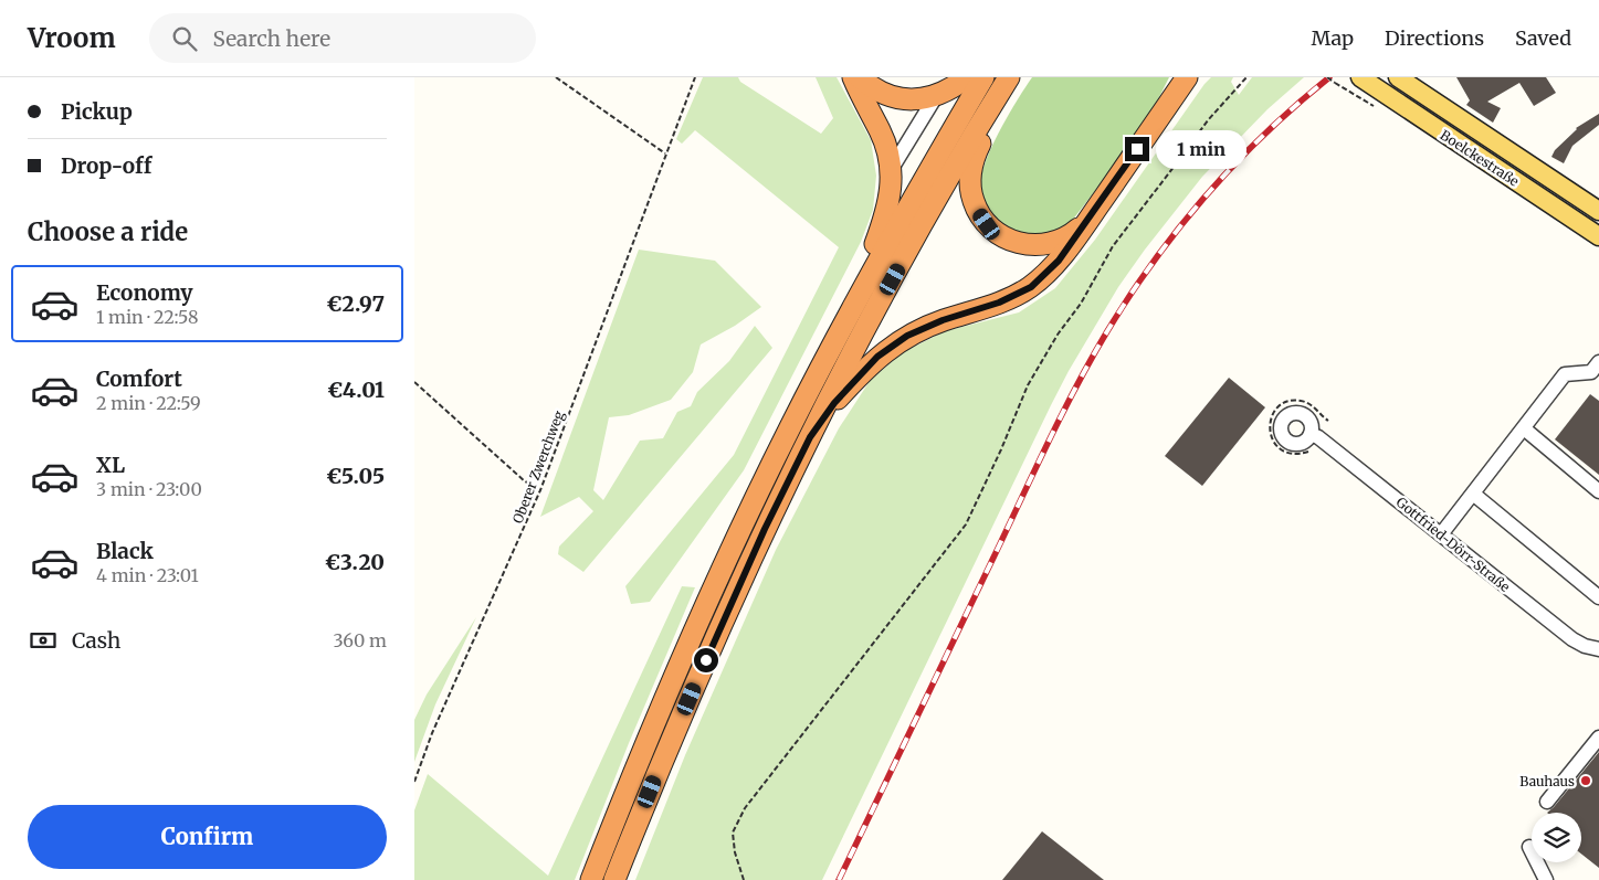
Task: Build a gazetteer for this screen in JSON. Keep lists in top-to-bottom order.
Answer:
{
  "streets": {
    "main road": ["Boelckestraße"],
    "street": ["Gottfried-Dörr-Straße"],
    "path": ["Oberer Zwerchweg"]
  },
  "places": ["Bauhaus"],
  "page": {
    "header": "Vroom",
    "search": "Search here",
    "nav": ["Map", "Directions", "Saved"],
    "banner": ["Pickup", "Drop-off"],
    "bubble": "1 min",
    "heading": "Choose a ride",
    "list": [
      {
        "name": "Economy",
        "note": "1 min · 22:58",
        "value": "€2.97"
      },
      {
        "name": "Comfort",
        "note": "2 min · 22:59",
        "value": "€4.01"
      },
      {
        "name": "XL",
        "note": "3 min · 23:00",
        "value": "€5.05"
      },
      {
        "name": "Black",
        "note": "4 min · 23:01",
        "value": "€3.20"
      }
    ],
    "pay": ["Cash", "360 m"],
    "buttons": "Confirm"
  }
}
